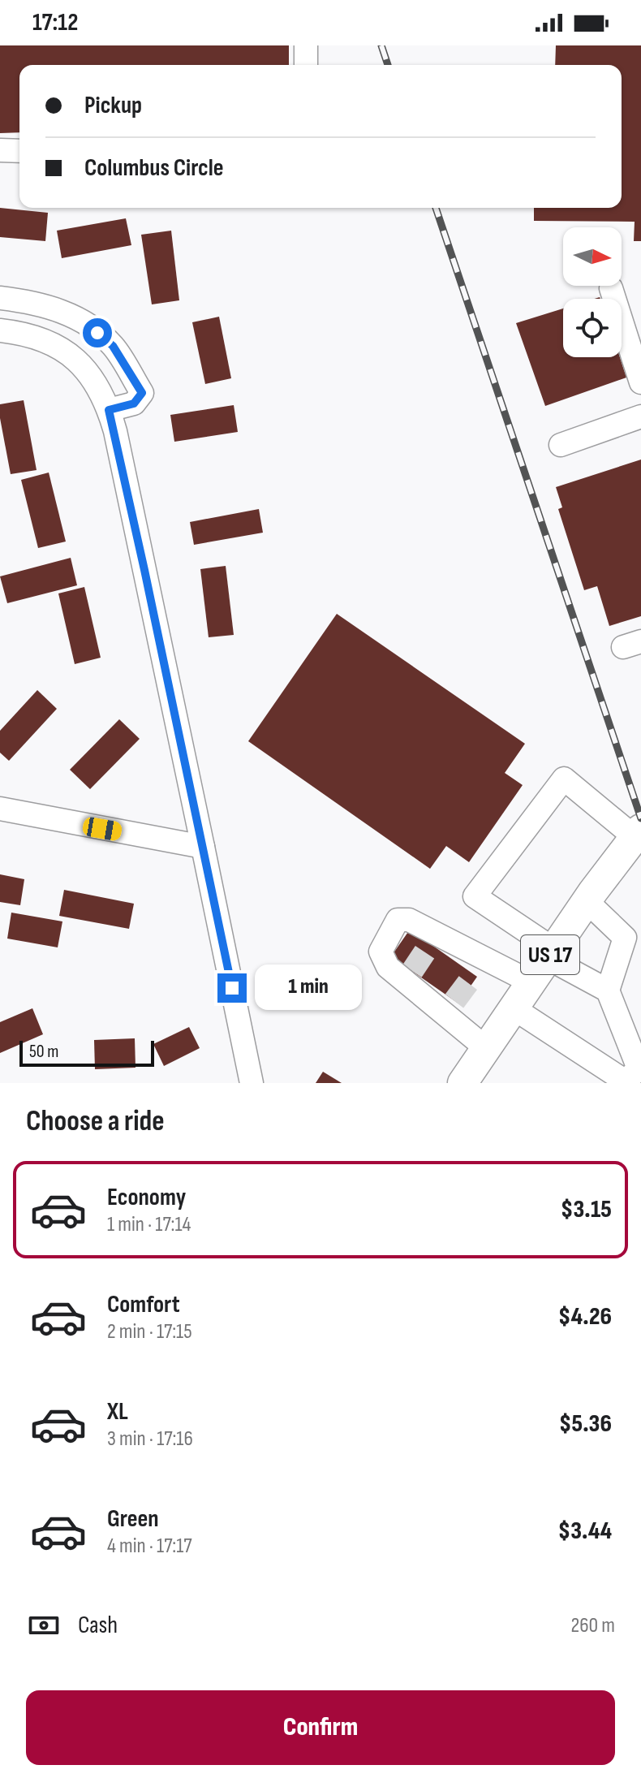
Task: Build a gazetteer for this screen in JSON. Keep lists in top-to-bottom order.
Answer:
{
  "streets": {
    "main road": ["US 17"]
  },
  "scale_bar": "50 m",
  "north": "right",
  "page": {
    "status": "17:12",
    "banner": ["Pickup", "Columbus Circle"],
    "bubble": "1 min",
    "scale": "50 m",
    "heading": "Choose a ride",
    "list": [
      {
        "name": "Economy",
        "note": "1 min · 17:14",
        "value": "$3.15"
      },
      {
        "name": "Comfort",
        "note": "2 min · 17:15",
        "value": "$4.26"
      },
      {
        "name": "XL",
        "note": "3 min · 17:16",
        "value": "$5.36"
      },
      {
        "name": "Green",
        "note": "4 min · 17:17",
        "value": "$3.44"
      }
    ],
    "pay": ["Cash", "260 m"],
    "buttons": "Confirm"
  }
}
